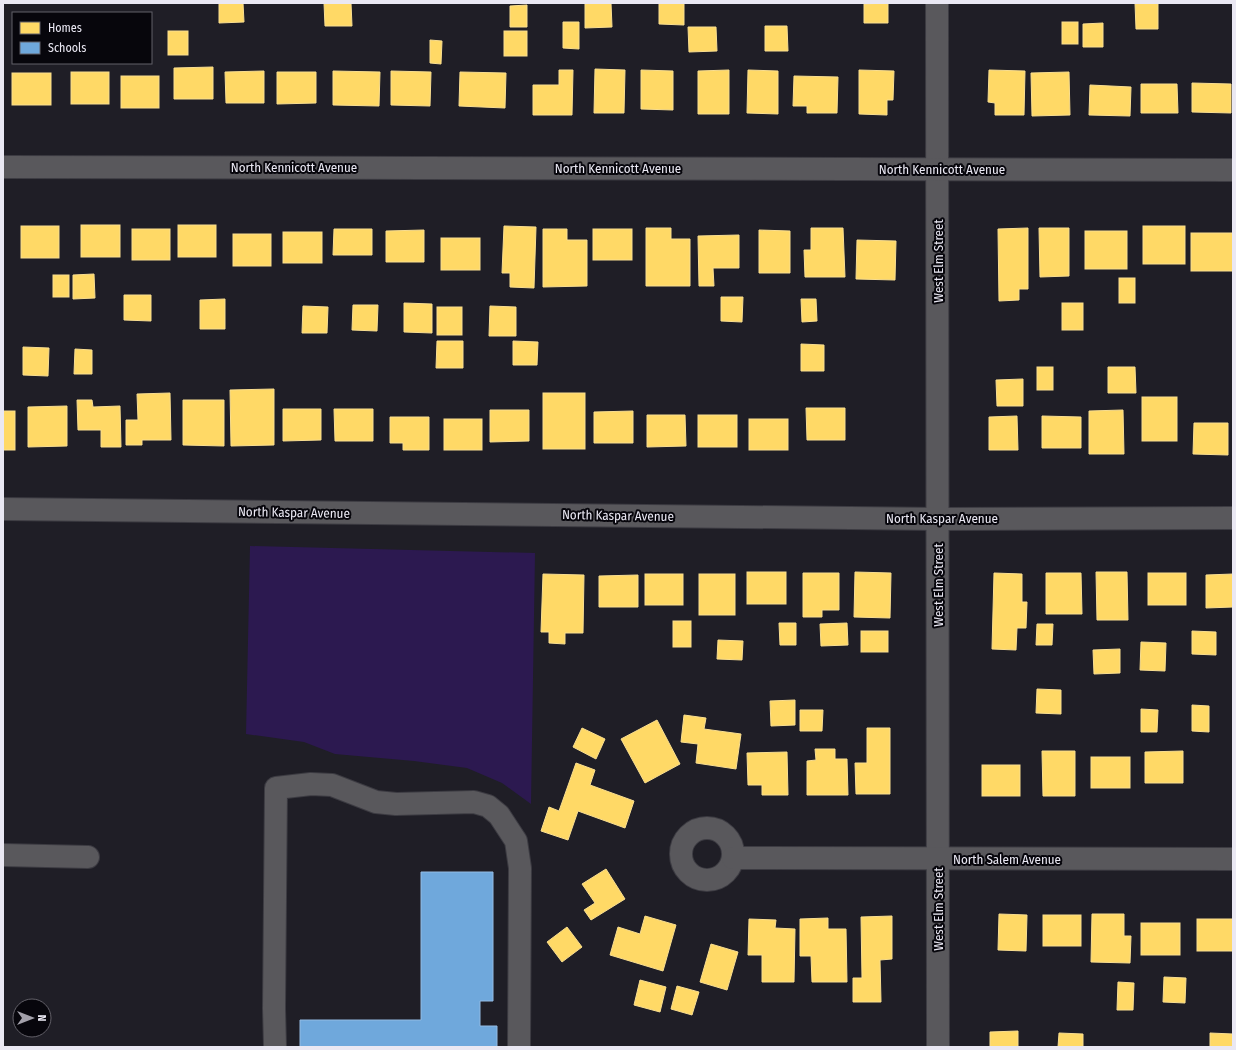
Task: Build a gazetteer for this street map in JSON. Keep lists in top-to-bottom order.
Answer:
{
  "streets": {
    "street": [
      "North Kennicott Avenue",
      "West Elm Street",
      "North Kaspar Avenue",
      "North Salem Avenue"
    ]
  },
  "crossings": [
    ["North Kennicott Avenue", "West Elm Street"],
    ["West Elm Street", "North Kaspar Avenue"],
    ["West Elm Street", "North Salem Avenue"]
  ],
  "legend": ["Homes", "Schools"],
  "north": "right"
}
